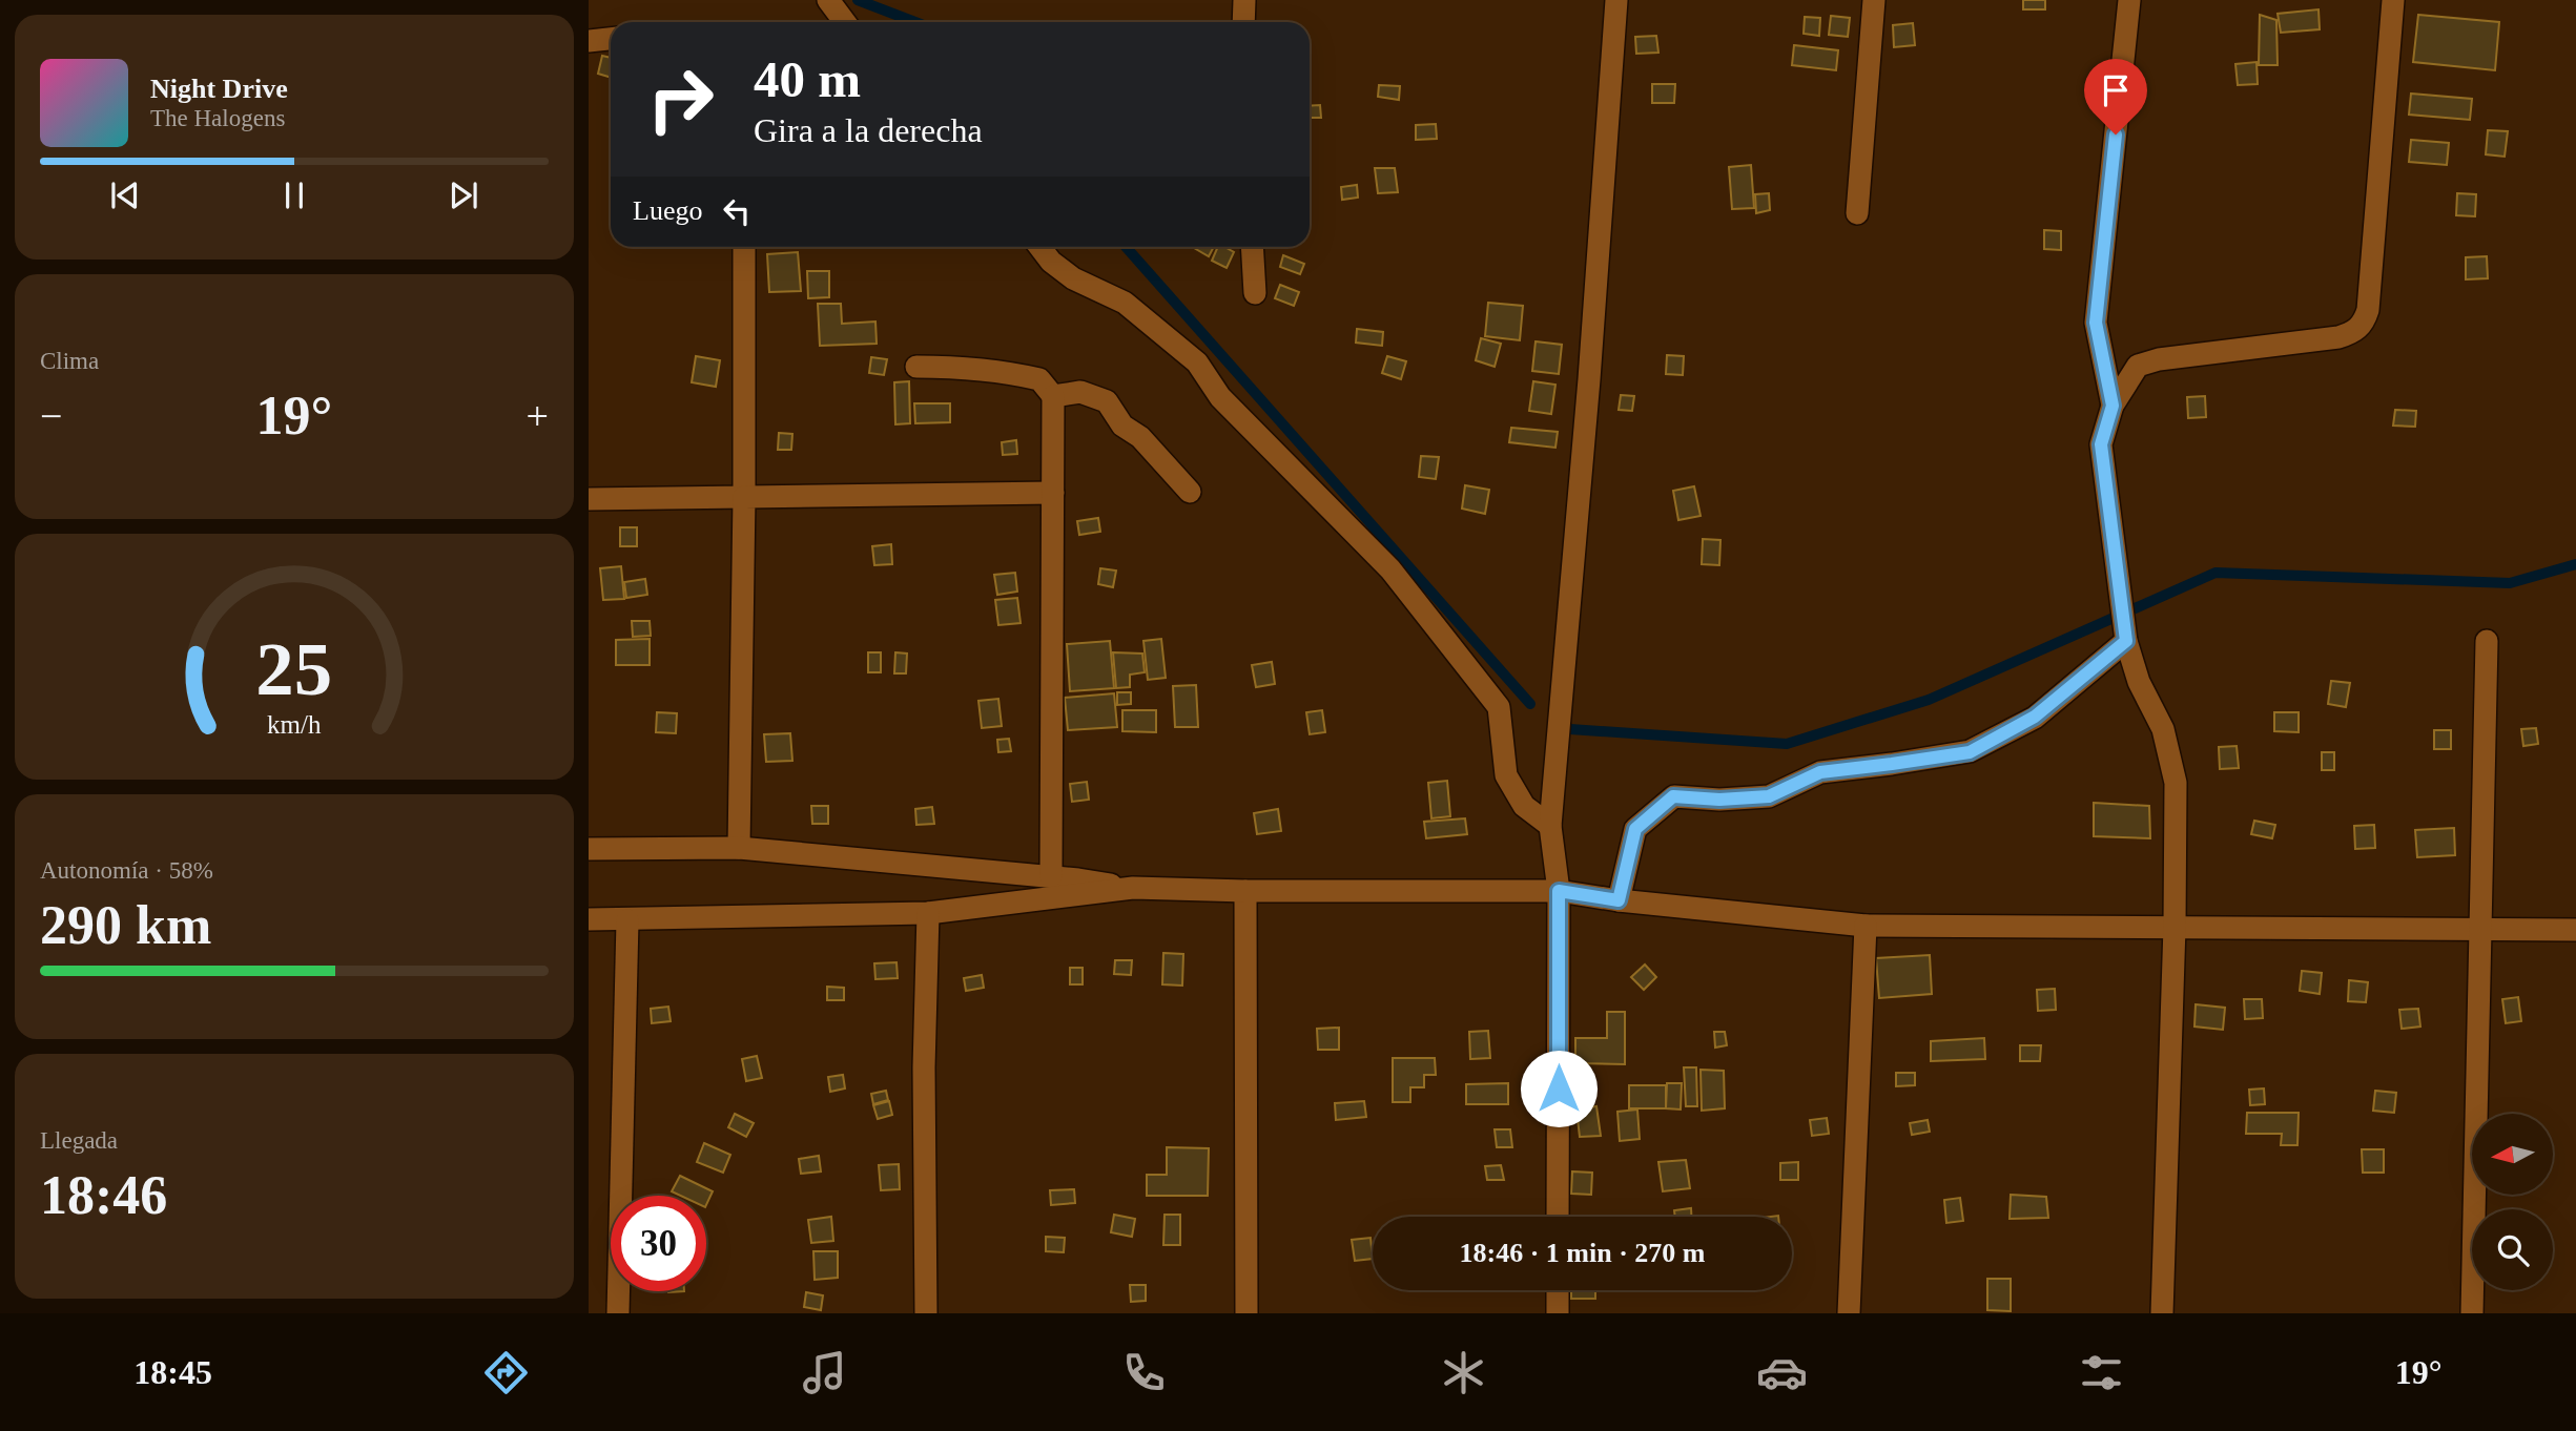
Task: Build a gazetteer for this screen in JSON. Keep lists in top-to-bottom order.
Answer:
{
  "north": "left",
  "page": {
    "turn": ["40 m", "Gira a la derecha"],
    "song": ["Night Drive", "The Halogens"],
    "then": "Luego",
    "tile": [
      "Clima",
      ["Autonomía · 58%", "290 km"],
      ["Llegada", "18:46"]
    ],
    "heat": ["−", "19°", "+"],
    "limit": "30",
    "trip": "18:46 · 1 min · 270 m",
    "tabs": ["18:45", "19°"],
    "gauge": ["25", "km/h"]
  }
}
